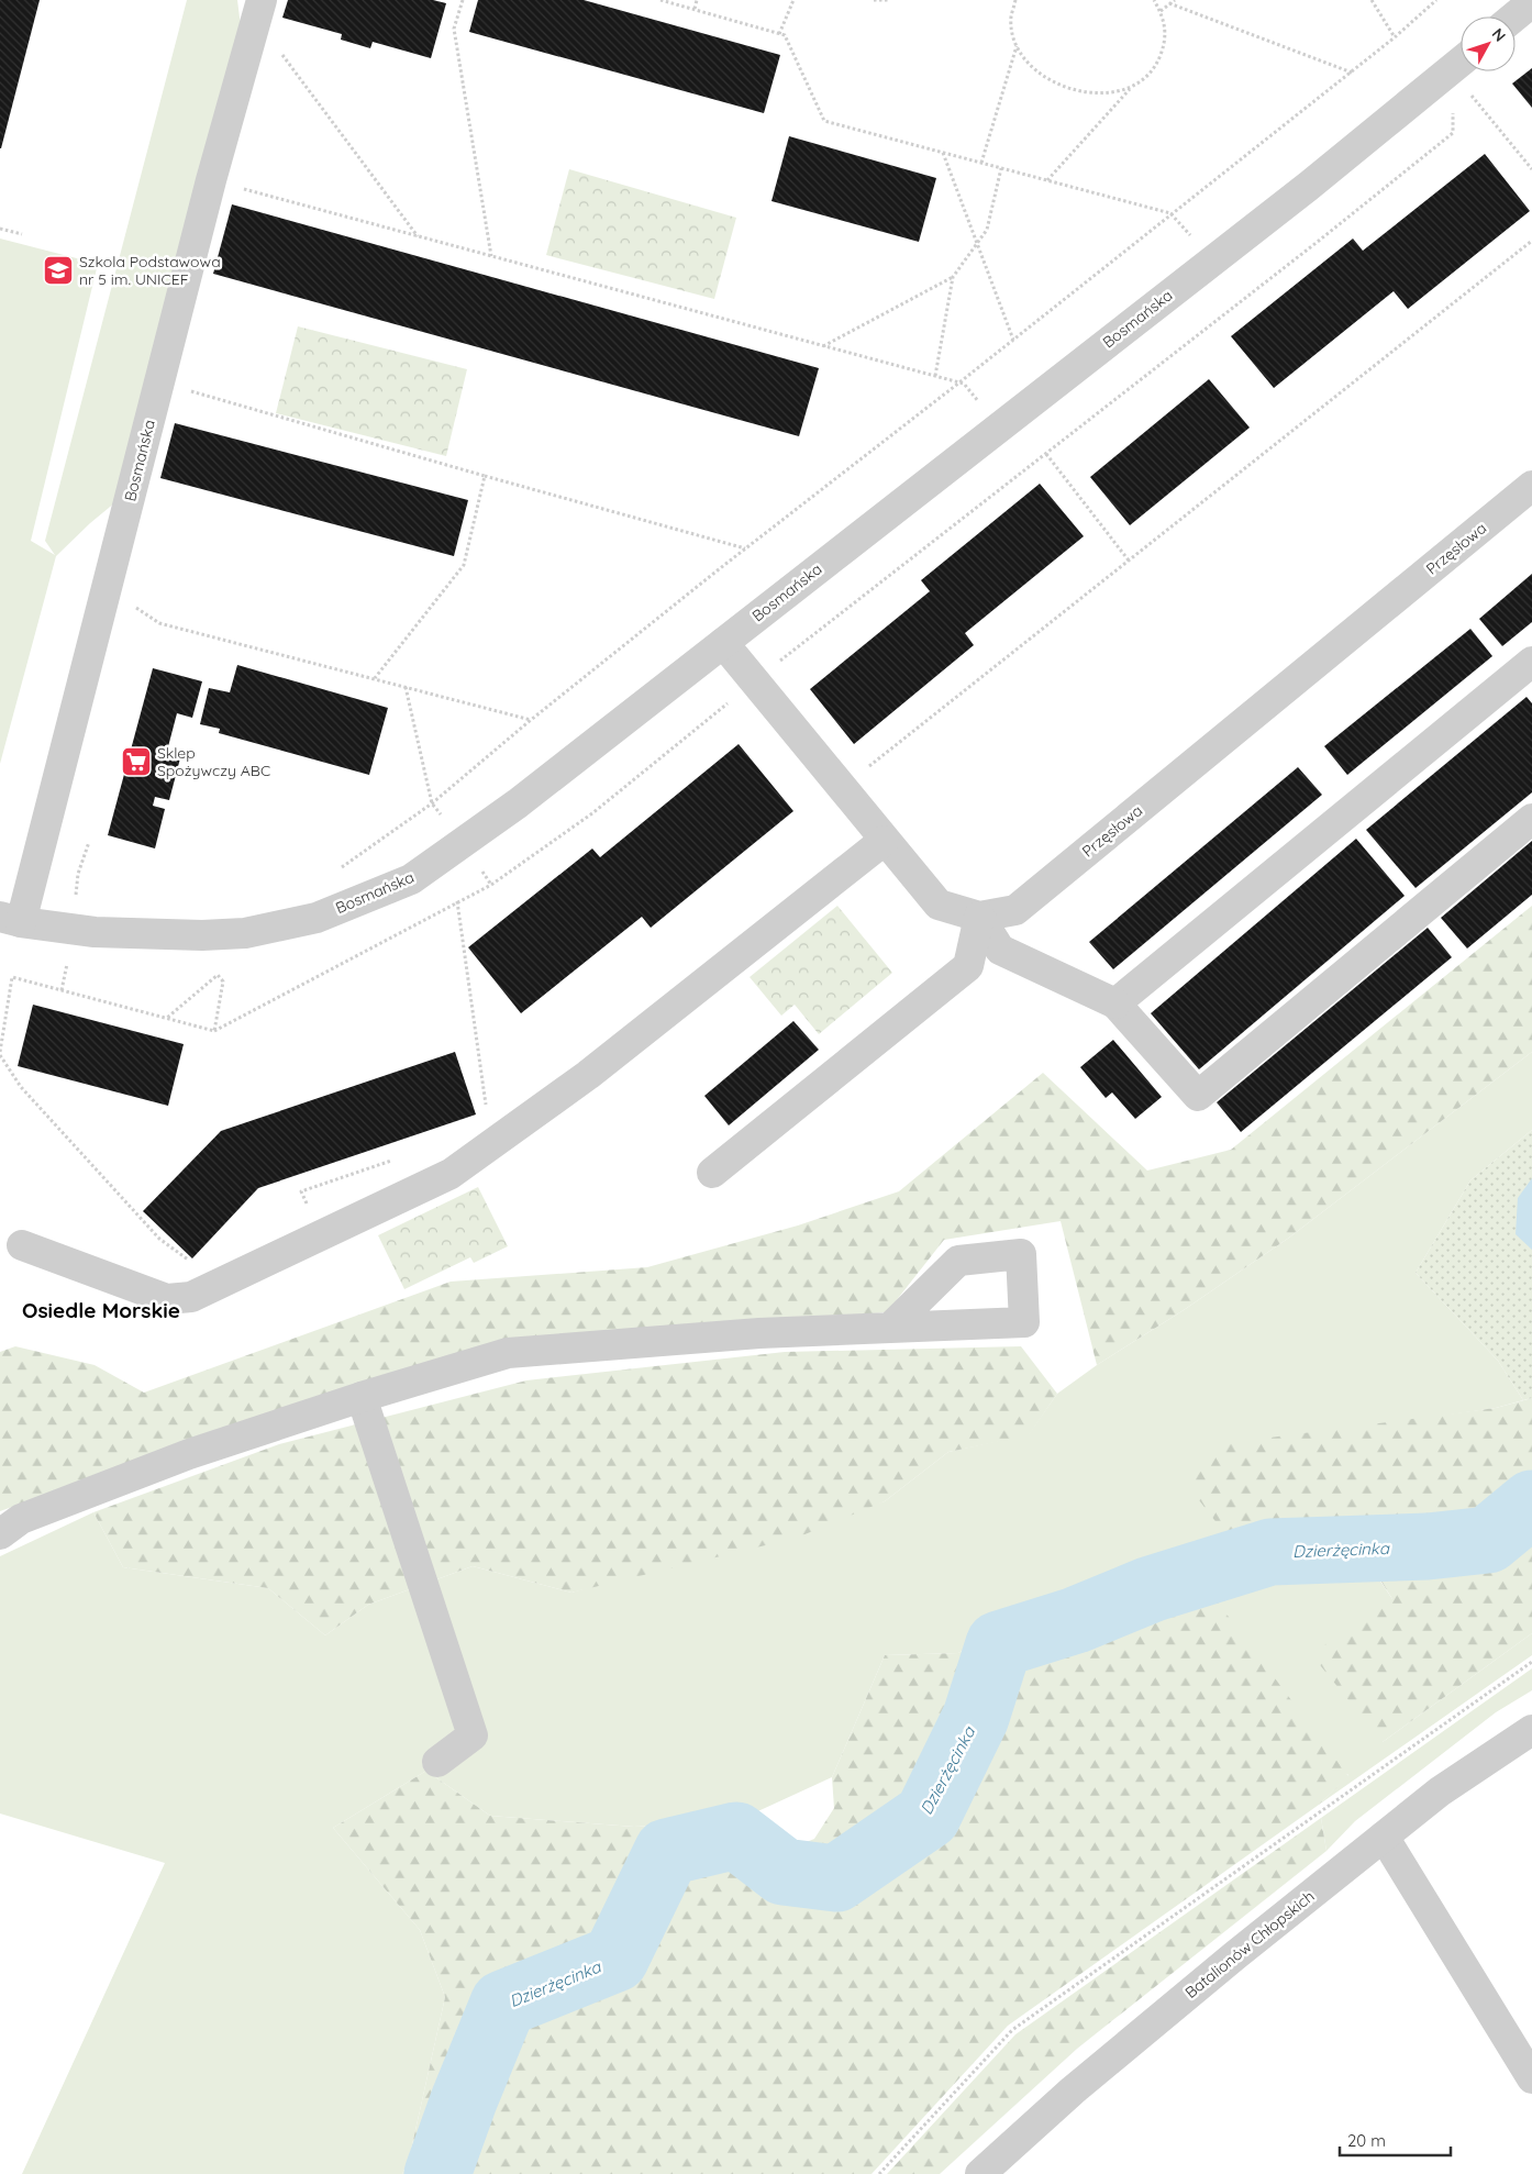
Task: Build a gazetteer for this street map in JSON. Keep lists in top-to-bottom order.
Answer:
{
  "streets": {
    "street": ["Bosmańska", "Przęsłowa", "Batalionów Chłopskich"]
  },
  "crossings": [
    ["Bosmańska", "Przęsłowa"]
  ],
  "districts": ["Osiedle Morskie"],
  "water": ["Dzierżęcinka"],
  "places": {
    "school or university": ["Szkola Podstawowa nr 5 im. UNICEF"],
    "supermarket": ["Sklep Spożywczy ABC"]
  },
  "scale_bar": "20 m",
  "north": "top right"
}
